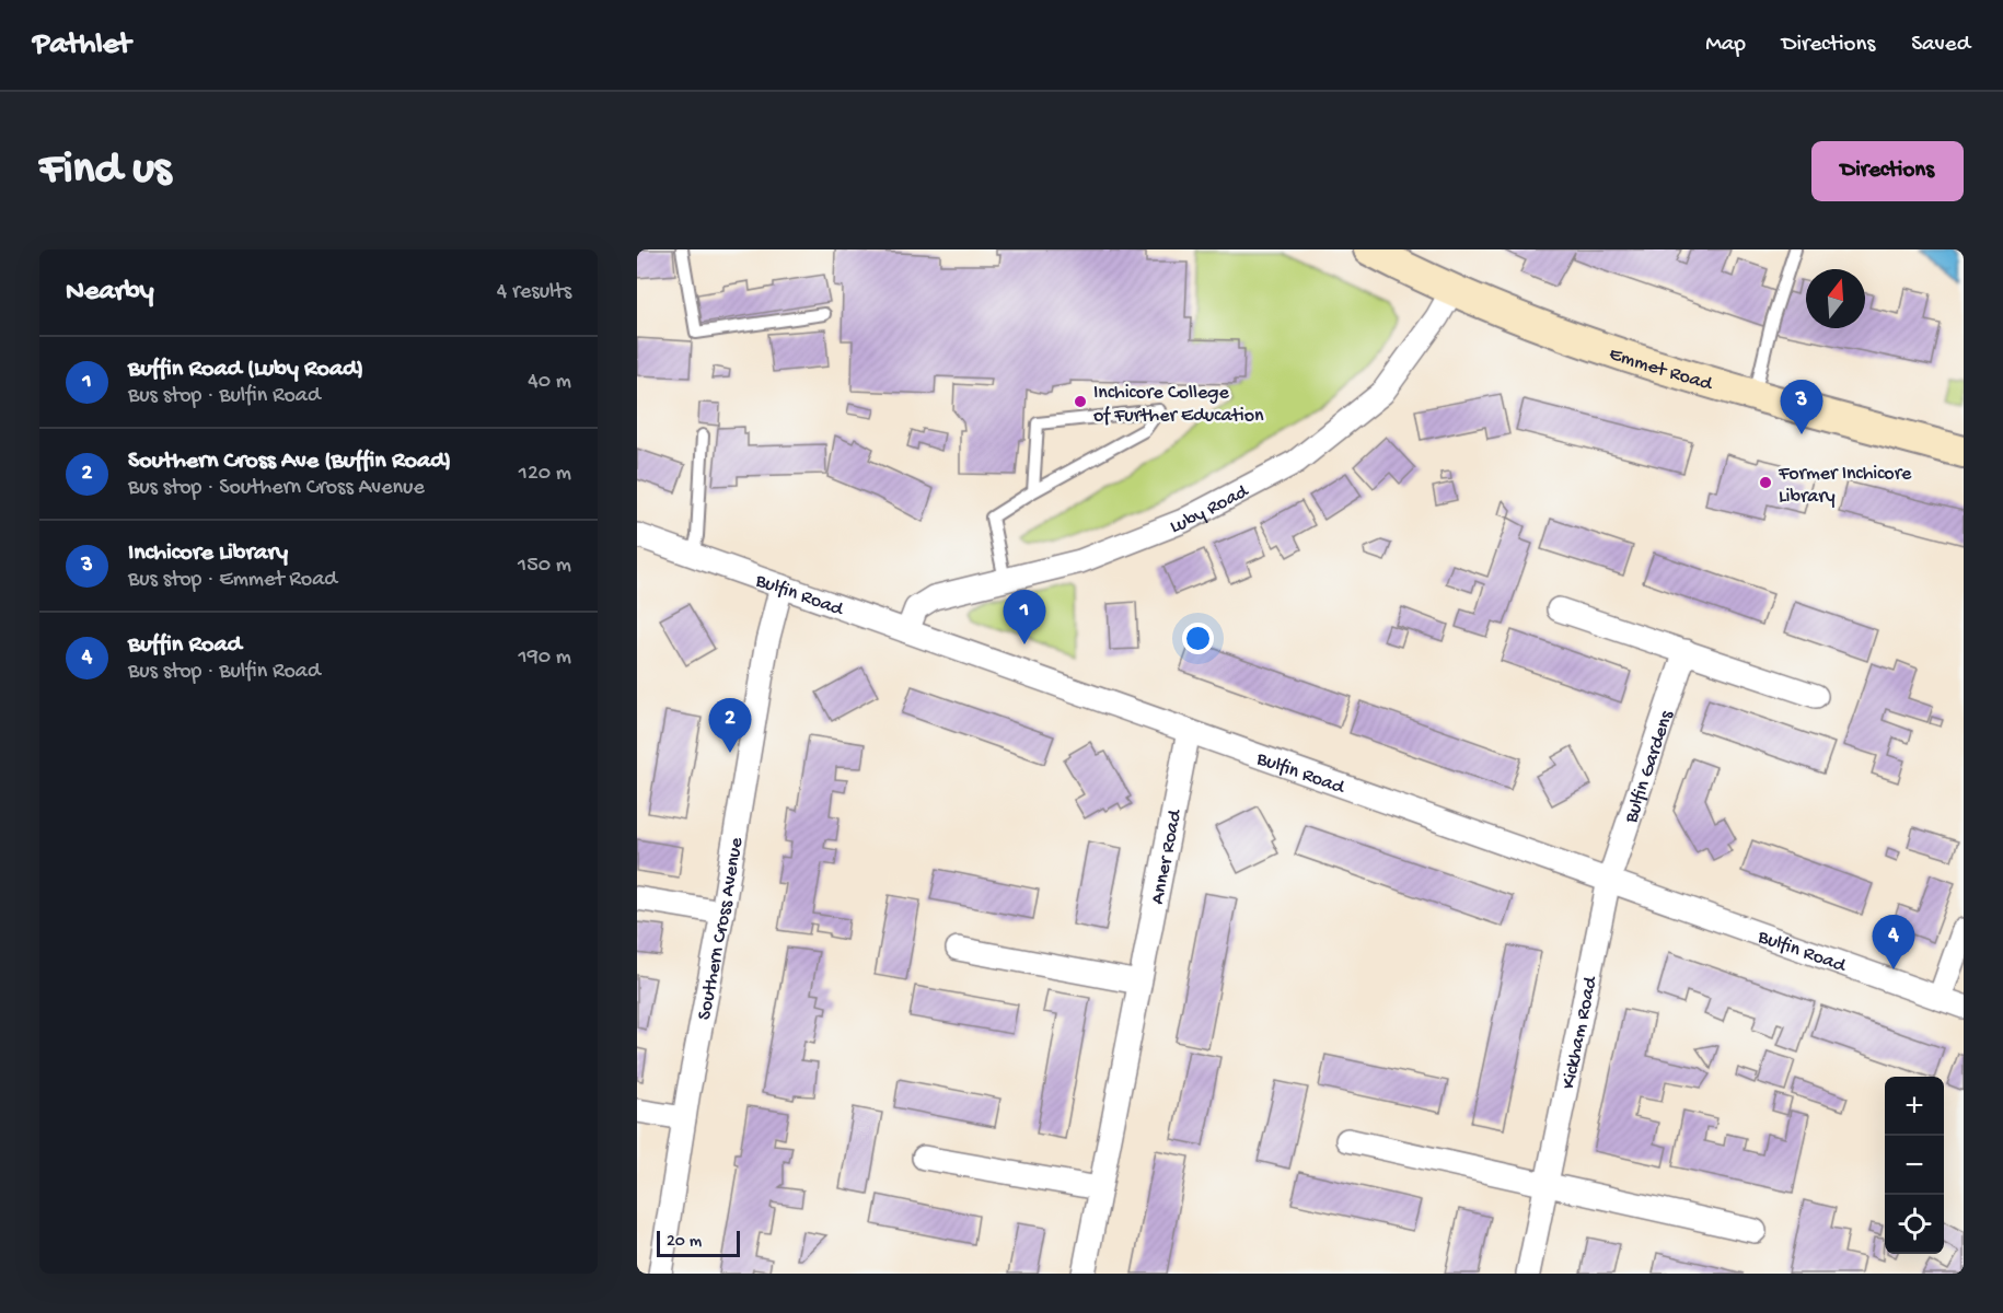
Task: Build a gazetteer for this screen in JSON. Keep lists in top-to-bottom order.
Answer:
{
  "streets": {
    "main road": ["Emmet Road"],
    "street": [
      "Luby Road",
      "Bulfin Road",
      "Bulfin Gardens",
      "Anner Road",
      "Southern Cross Avenue",
      "Kickham Road"
    ]
  },
  "crossings": [
    ["Emmet Road", "Luby Road"],
    ["Luby Road", "Bulfin Road"],
    ["Bulfin Road", "Bulfin Gardens"],
    ["Bulfin Road", "Anner Road"],
    ["Bulfin Road", "Southern Cross Avenue"],
    ["Bulfin Road", "Kickham Road"],
    ["Bulfin Gardens", "Kickham Road"]
  ],
  "places": ["Inchicore College of Further Education", "Former Inchicore Library"],
  "scale_bar": "20 m",
  "north": "top",
  "page": {
    "header": "Pathlet",
    "nav": ["Map", "Directions", "Saved"],
    "buttons": "Directions",
    "title": "Find us",
    "heading": ["Nearby", "4 results"],
    "list": [
      {
        "mark": "1",
        "name": "Buffin Road (Luby Road)",
        "note": "Bus stop · Bulfin Road",
        "value": "40 m"
      },
      {
        "mark": "2",
        "name": "Southern Cross Ave (Buffin Road)",
        "note": "Bus stop · Southern Cross Avenue",
        "value": "120 m"
      },
      {
        "mark": "3",
        "name": "Inchicore Library",
        "note": "Bus stop · Emmet Road",
        "value": "150 m"
      },
      {
        "mark": "4",
        "name": "Buffin Road",
        "note": "Bus stop · Bulfin Road",
        "value": "190 m"
      }
    ],
    "pins": [
      "3",
      "1",
      "2",
      "4"
    ],
    "map_buttons": ["+", "−"],
    "scale": "20 m"
  }
}
